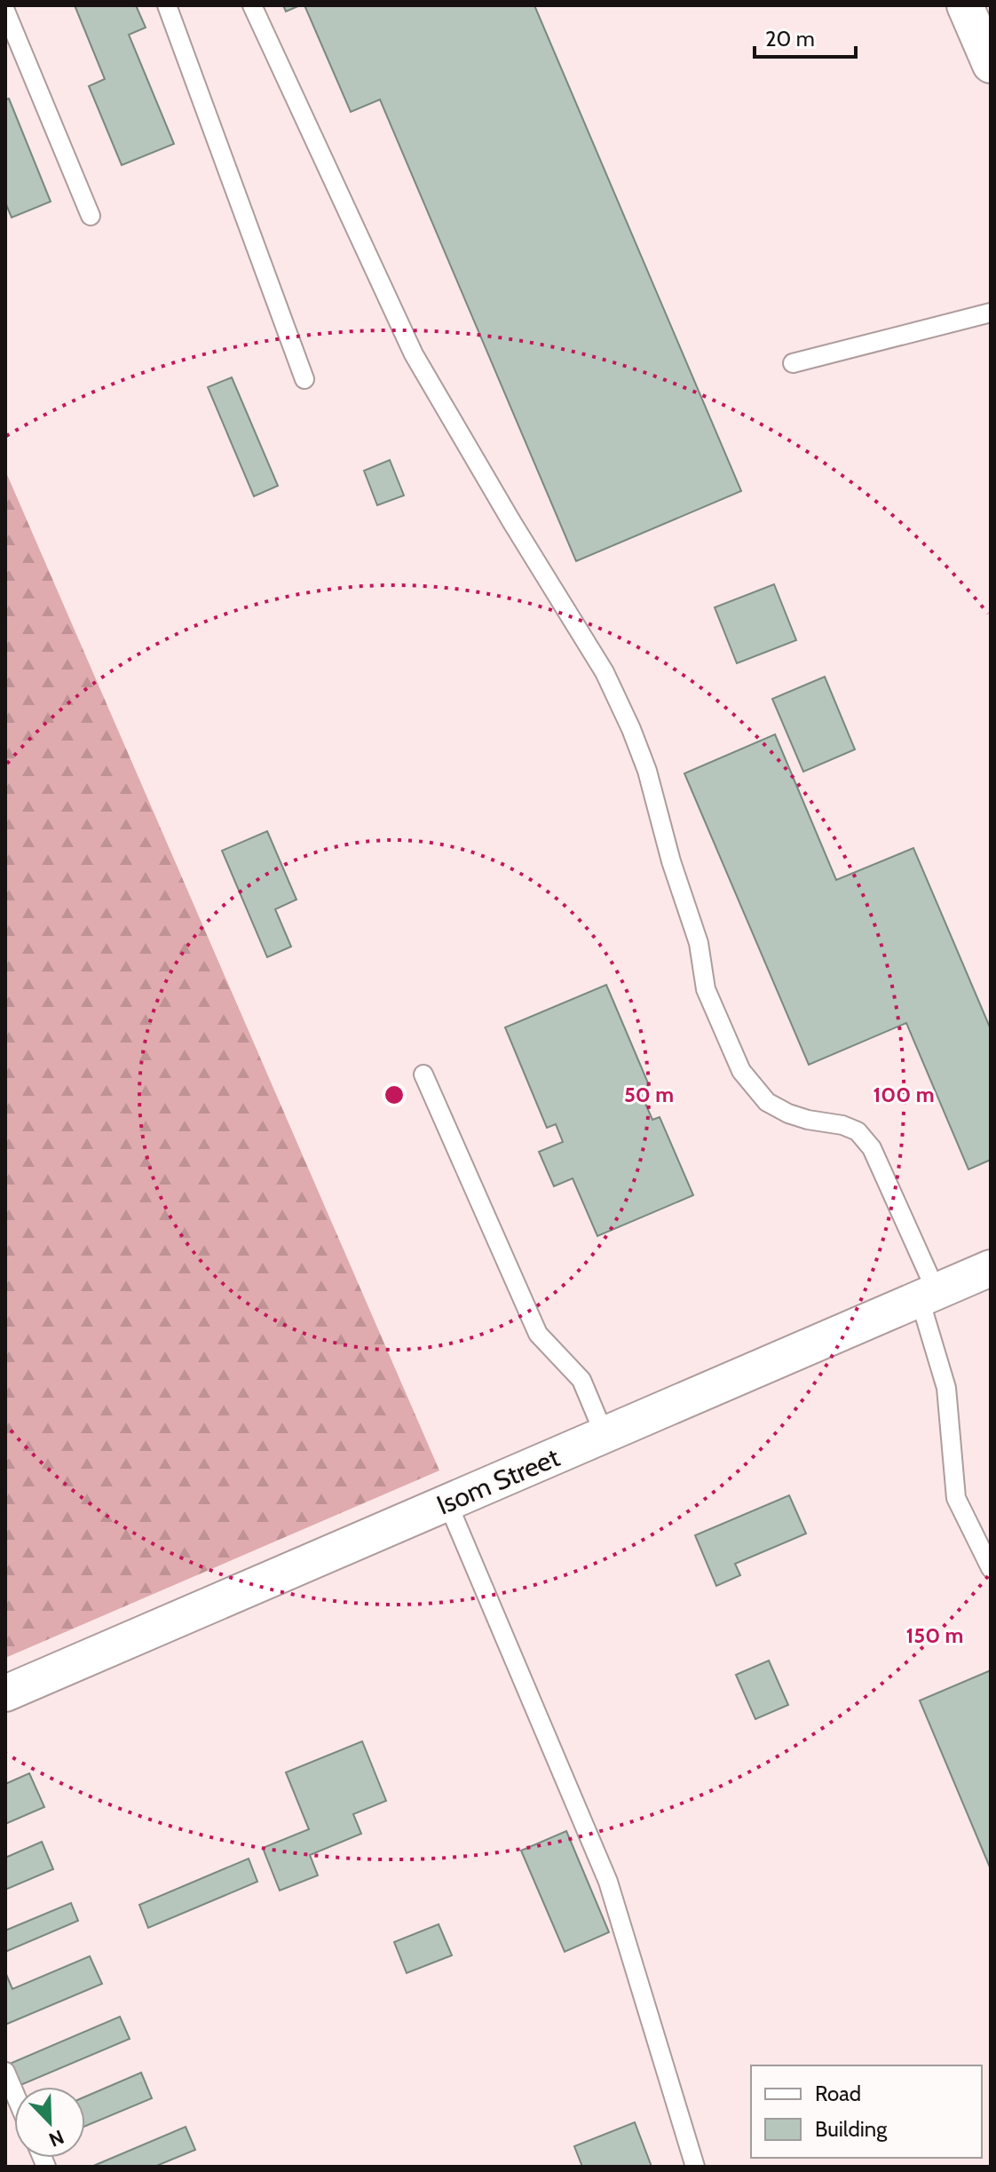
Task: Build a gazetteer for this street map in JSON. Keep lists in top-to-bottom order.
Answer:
{
  "streets": {
    "street": ["Isom Street"]
  },
  "legend": ["Road", "Building"],
  "scale_bar": "20 m",
  "north": "bottom right",
  "rings": ["50 m", "100 m", "150 m"]
}
